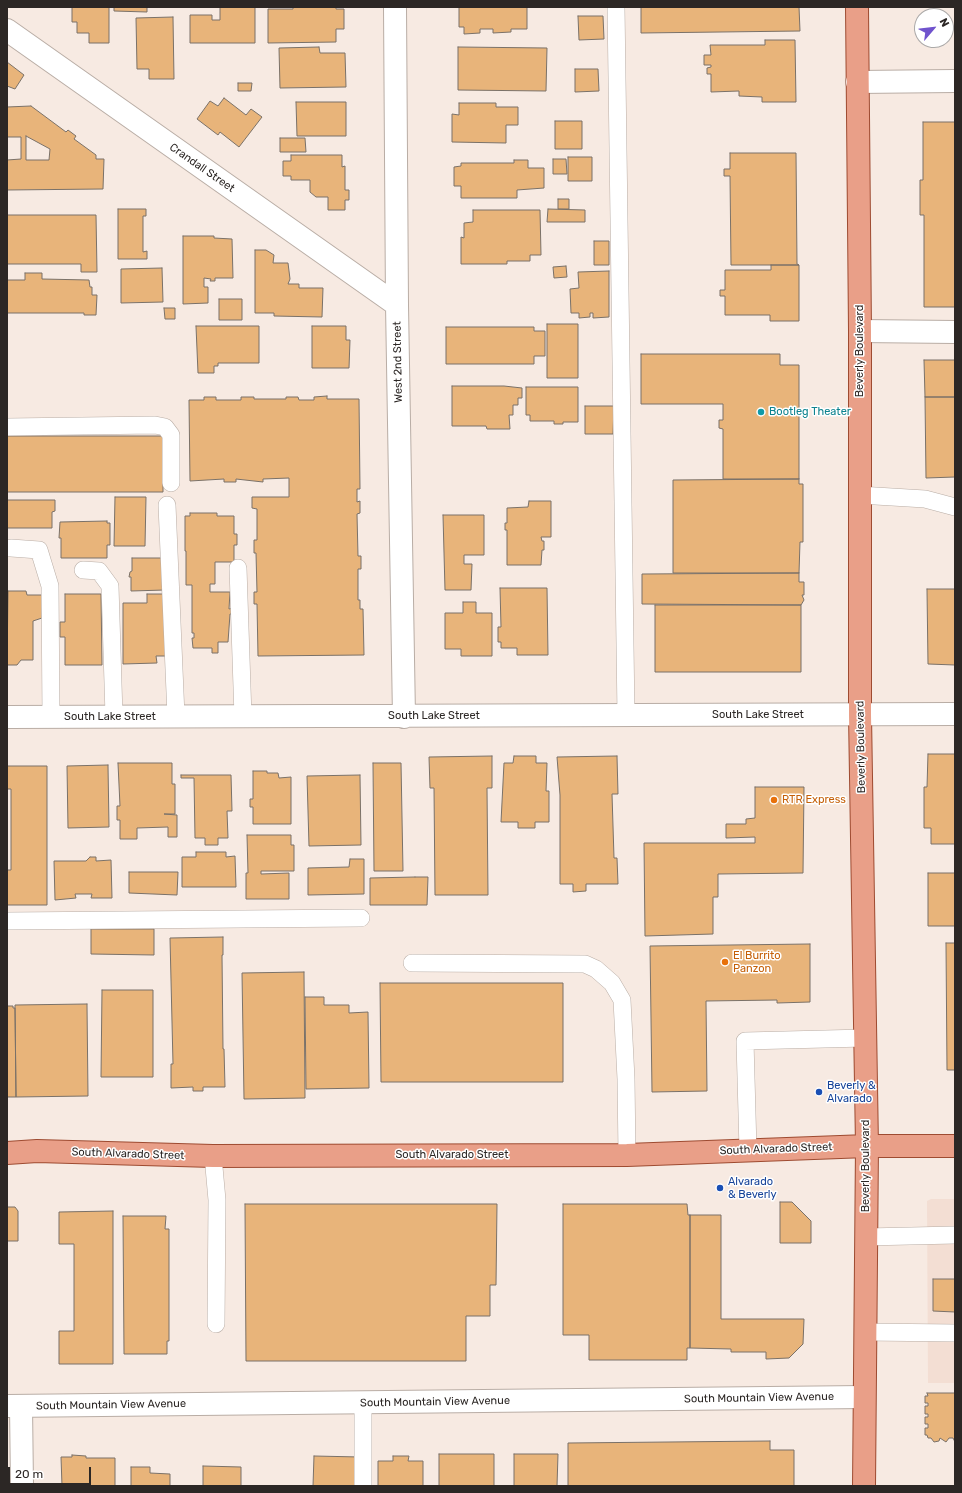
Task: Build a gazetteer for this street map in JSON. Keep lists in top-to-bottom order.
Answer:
{
  "streets": {
    "main road": ["Beverly Boulevard", "South Alvarado Street"],
    "street": [
      "Crandall Street",
      "West 2nd Street",
      "South Lake Street",
      "South Mountain View Avenue"
    ]
  },
  "crossings": [
    ["Crandall Street", "West 2nd Street"],
    ["Beverly Boulevard", "South Lake Street"],
    ["Beverly Boulevard", "South Alvarado Street"],
    ["Beverly Boulevard", "South Mountain View Avenue"],
    ["West 2nd Street", "South Lake Street"]
  ],
  "places": [
    "Bootleg Theater",
    "RTR Express",
    "El Burrito Panzon",
    "Beverly & Alvarado",
    "Alvarado & Beverly"
  ],
  "scale_bar": "20 m",
  "north": "top right"
}
